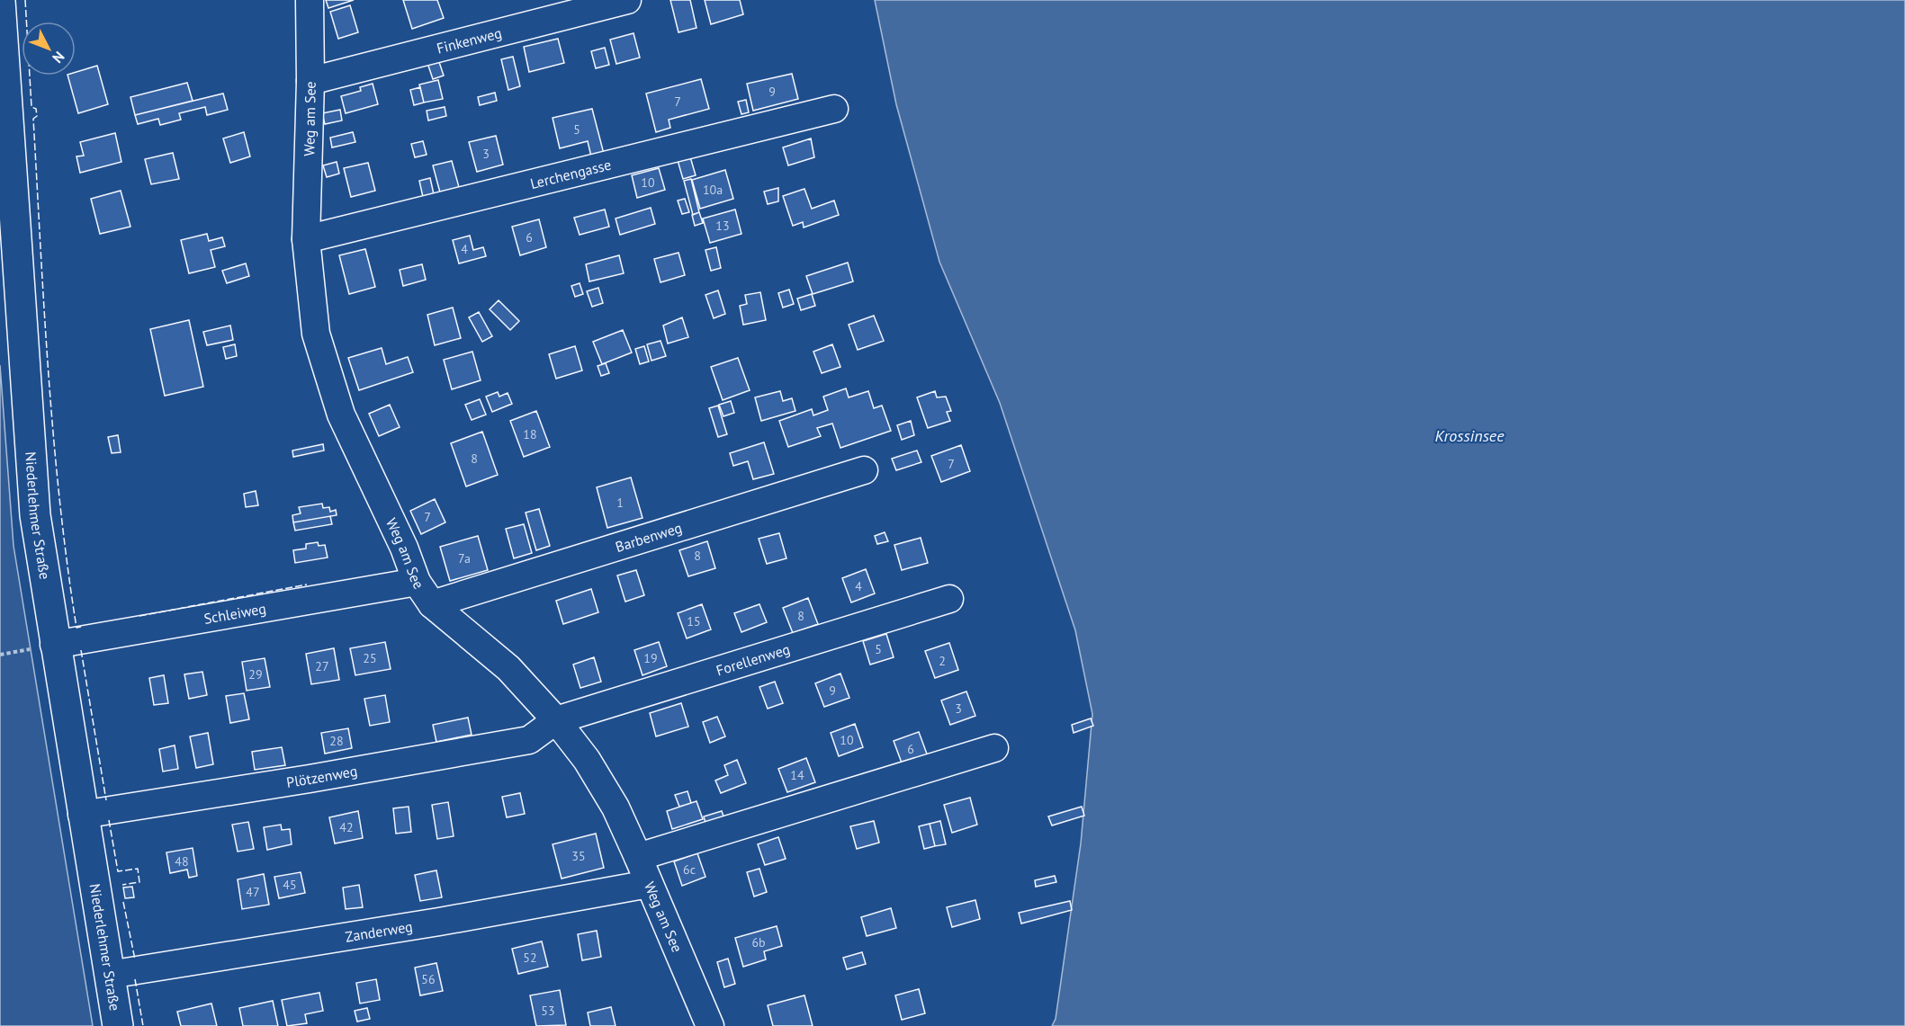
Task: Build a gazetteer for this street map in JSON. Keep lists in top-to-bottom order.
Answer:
{
  "streets": {
    "main road": ["Niederlehmer Straße"],
    "lane": [
      "Finkenweg",
      "Weg am See",
      "Lerchengasse",
      "Barbenweg",
      "Schleiweg",
      "Forellenweg",
      "Plötzenweg",
      "Zanderweg"
    ]
  },
  "crossings": [
    ["Finkenweg", "Weg am See"],
    ["Weg am See", "Lerchengasse"],
    ["Weg am See", "Barbenweg"],
    ["Weg am See", "Schleiweg"],
    ["Weg am See", "Forellenweg"],
    ["Weg am See", "Plötzenweg"],
    ["Weg am See", "Zanderweg"],
    ["Niederlehmer Straße", "Schleiweg"],
    ["Niederlehmer Straße", "Plötzenweg"],
    ["Niederlehmer Straße", "Zanderweg"],
    ["Forellenweg", "Plötzenweg"]
  ],
  "water": ["Krossinsee"],
  "house_numbers": [
    "9",
    "7",
    "5",
    "3",
    "10",
    "10a",
    "13",
    "6",
    "4",
    "18",
    "8",
    "7",
    "1",
    "7",
    "8",
    "7a",
    "4",
    "8",
    "15",
    "5",
    "25",
    "19",
    "2",
    "27",
    "29",
    "9",
    "3",
    "10",
    "28",
    "6",
    "14",
    "42",
    "35",
    "48",
    "6c",
    "45",
    "47",
    "6b",
    "52",
    "56",
    "53"
  ],
  "north": "bottom right"
}
